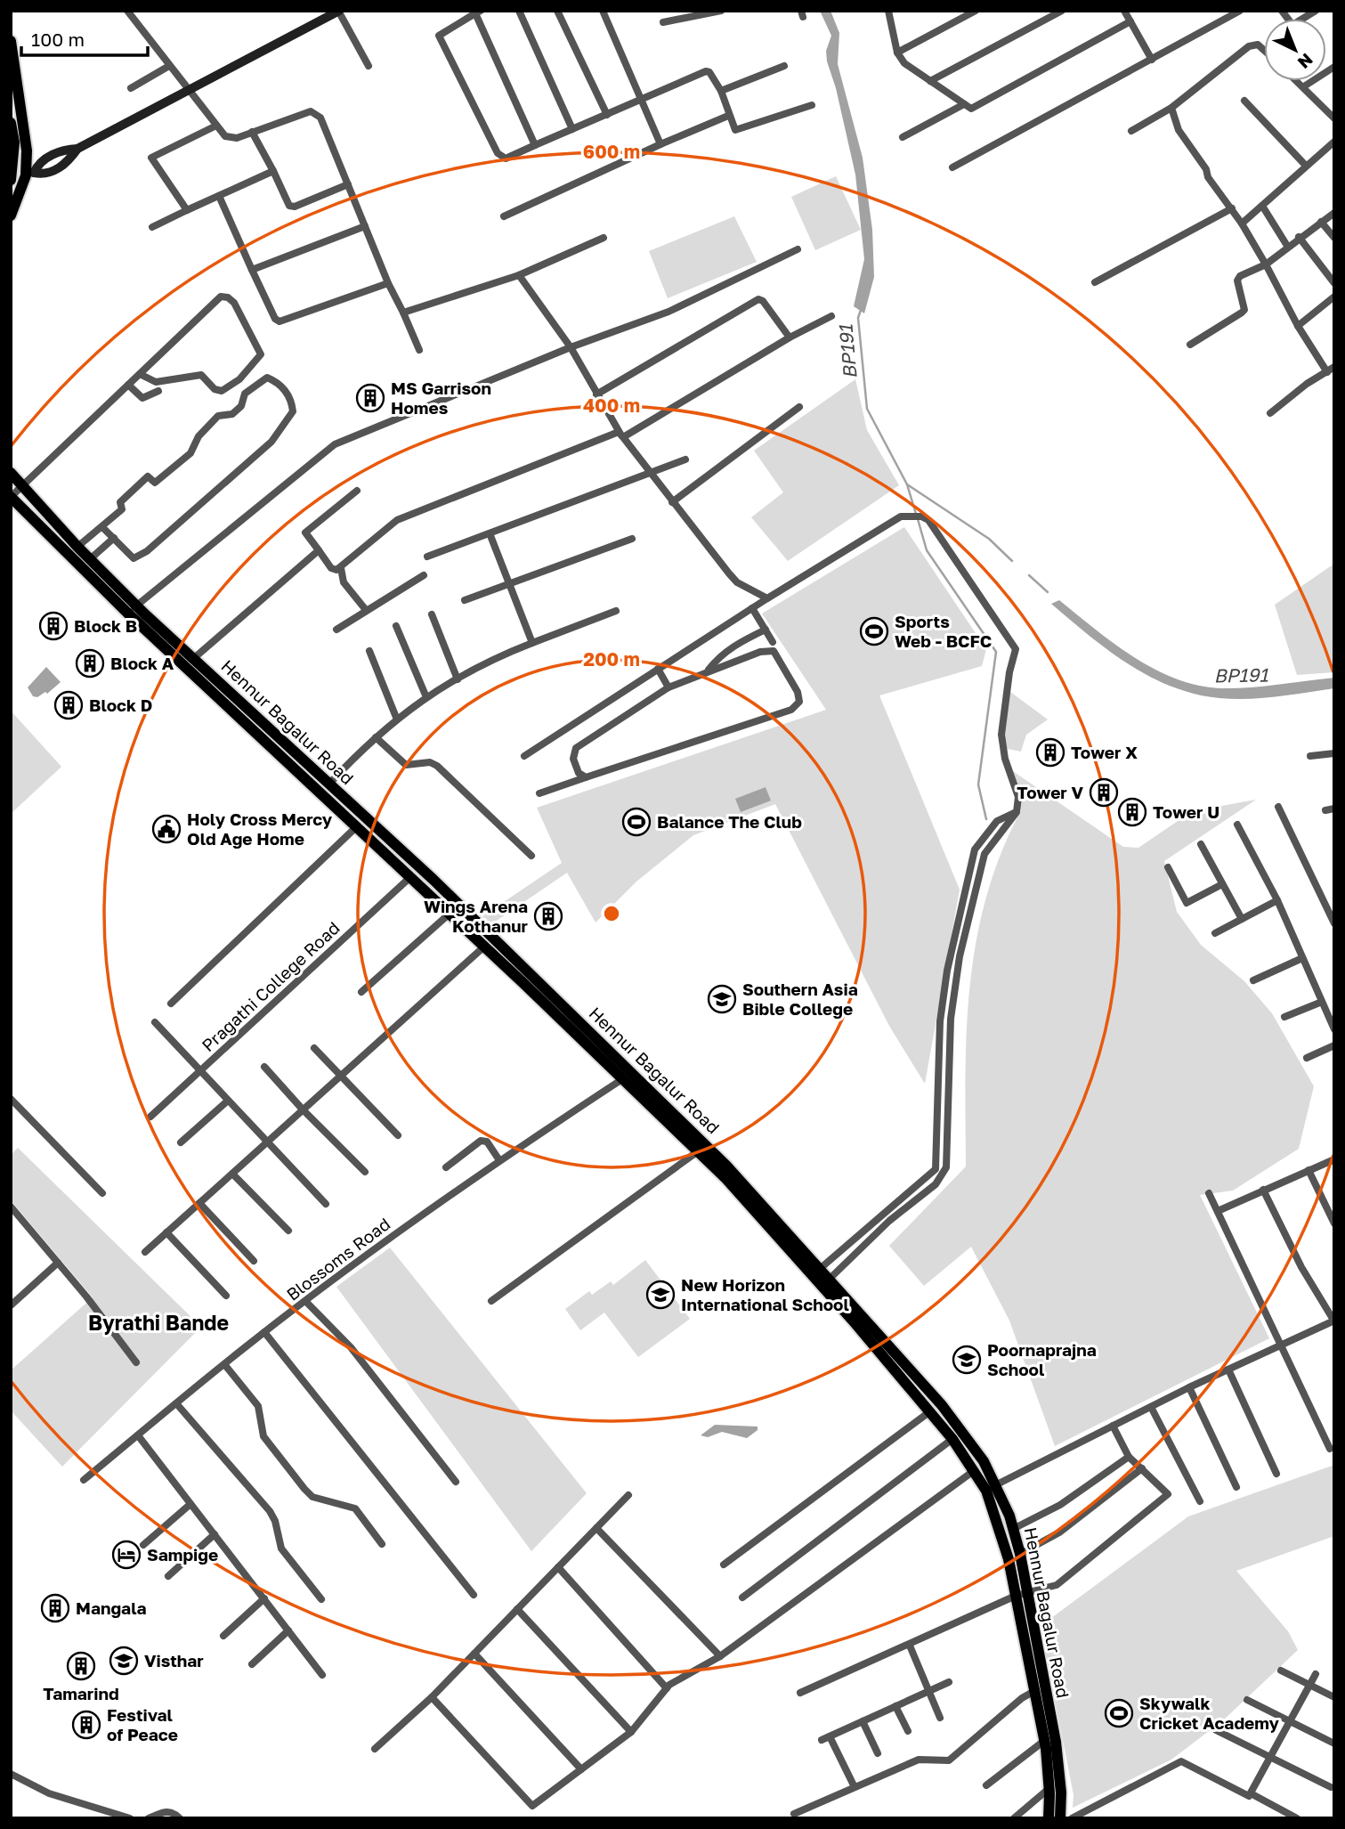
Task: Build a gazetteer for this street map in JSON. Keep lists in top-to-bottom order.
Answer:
{
  "streets": {
    "main road": ["Hennur Bagalur Road"],
    "street": ["Pragathi College Road", "Blossoms Road"]
  },
  "crossings": [
    ["Hennur Bagalur Road", "Pragathi College Road"],
    ["Hennur Bagalur Road", "Blossoms Road"]
  ],
  "districts": ["Byrathi Bande"],
  "water": ["BP191"],
  "places": {
    "building": [
      "MS Garrison Homes",
      "Block B",
      "Block A",
      "Block D",
      "Tower X",
      "Tower V",
      "Tower U",
      "Wings Arena Kothanur",
      "Mangala",
      "Tamarind",
      "Festival of Peace"
    ],
    "sports": ["Sports Web - BCFC", "Balance The Club", "Skywalk Cricket Academy"],
    "public building": ["Holy Cross Mercy Old Age Home"],
    "school or university": [
      "Southern Asia Bible College",
      "New Horizon International School",
      "Poornaprajna School",
      "Visthar"
    ],
    "hotel": ["Sampige"]
  },
  "scale_bar": "100 m",
  "north": "bottom right",
  "rings": ["600 m", "400 m", "200 m"]
}
